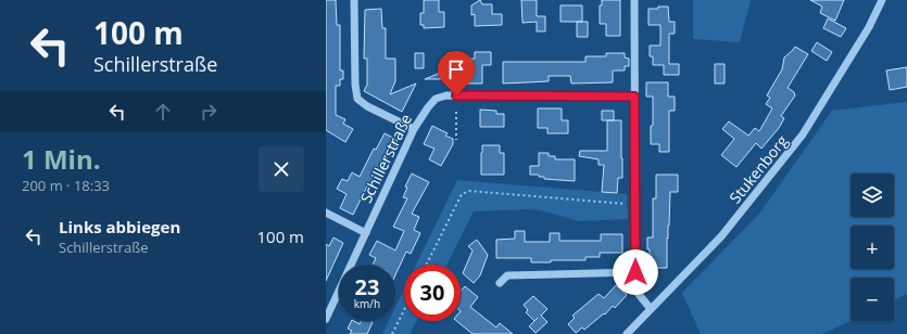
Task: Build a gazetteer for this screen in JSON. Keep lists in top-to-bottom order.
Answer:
{
  "streets": {
    "street": ["Schillerstraße", "Stukenborg"]
  },
  "page": {
    "turn": ["100 m", "Schillerstraße"],
    "heading": ["1 Min.", "200 m · 18:33"],
    "map_buttons": ["+", "−"],
    "list": [
      {
        "name": "Links abbiegen",
        "note": "Schillerstraße",
        "value": "100 m"
      }
    ],
    "speed": "23 km/h",
    "limit": "30"
  }
}
